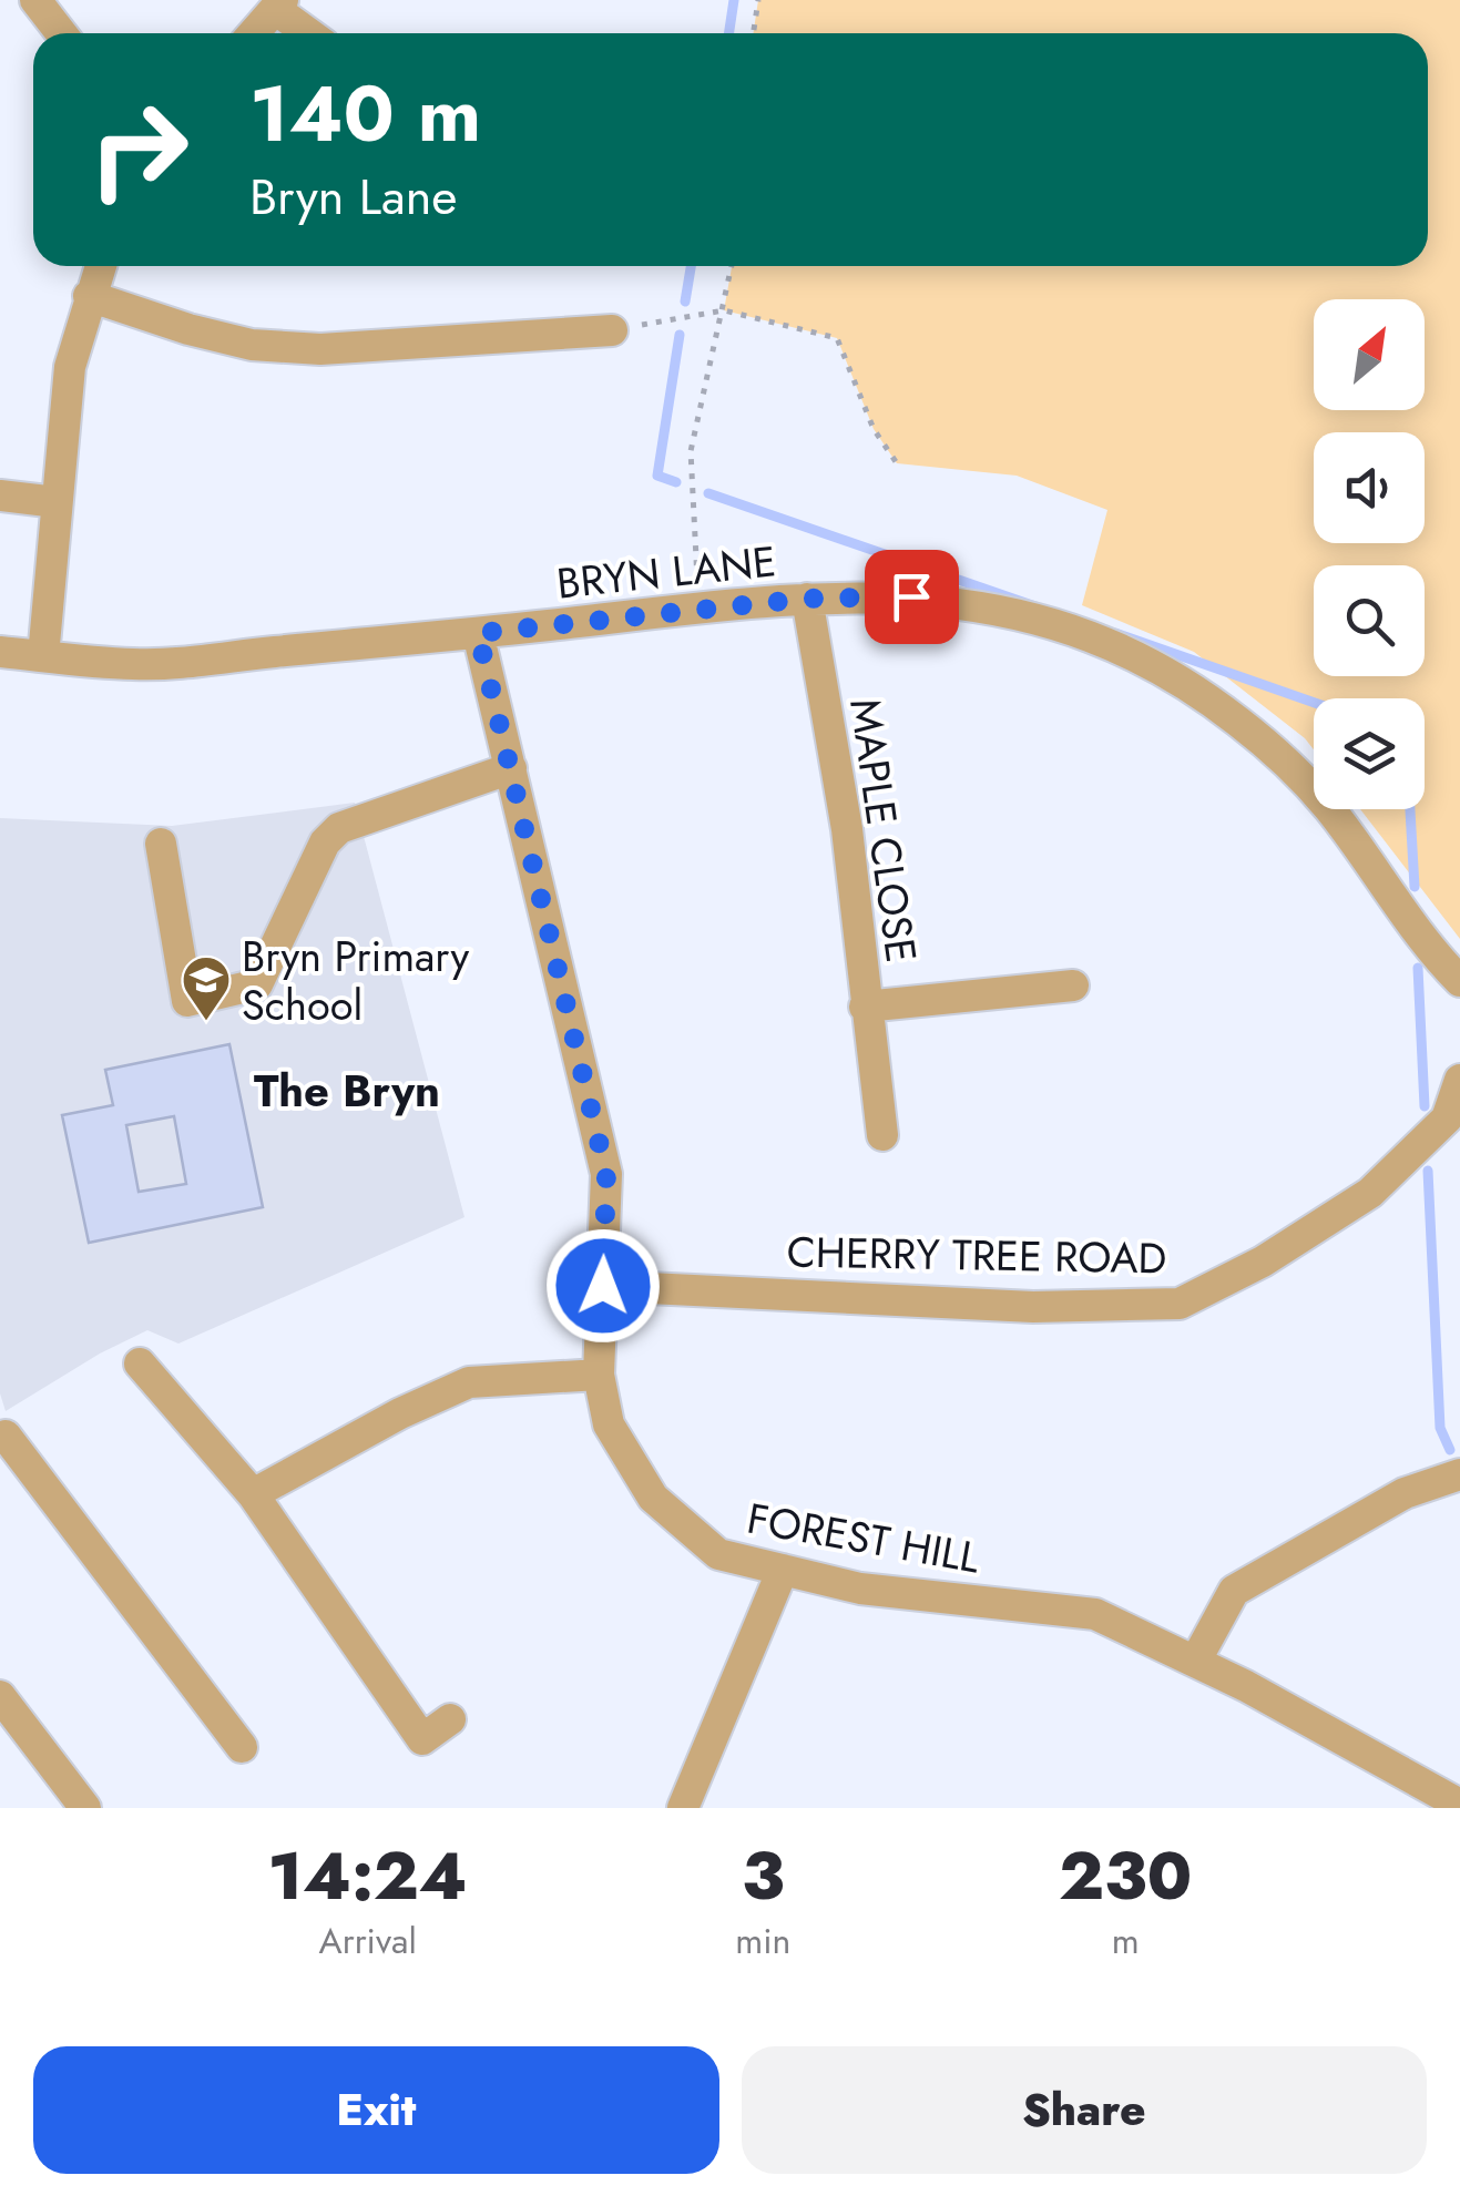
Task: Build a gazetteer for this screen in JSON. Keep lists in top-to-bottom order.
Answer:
{
  "streets": {
    "street": [
      "BRYN LANE",
      "MAPLE CLOSE",
      "CHERRY TREE ROAD",
      "FOREST HILL"
    ]
  },
  "crossings": [
    ["BRYN LANE", "MAPLE CLOSE"],
    ["BRYN LANE", "FOREST HILL"],
    ["CHERRY TREE ROAD", "FOREST HILL"]
  ],
  "districts": ["The Bryn"],
  "places": {
    "school or university": ["Bryn Primary School"]
  },
  "north": "top right",
  "page": {
    "turn": ["140 m", "Bryn Lane"],
    "eta": [
      "14:24",
      "Arrival",
      "3",
      "min",
      "230",
      "m"
    ],
    "buttons": ["Exit", "Share"]
  }
}
